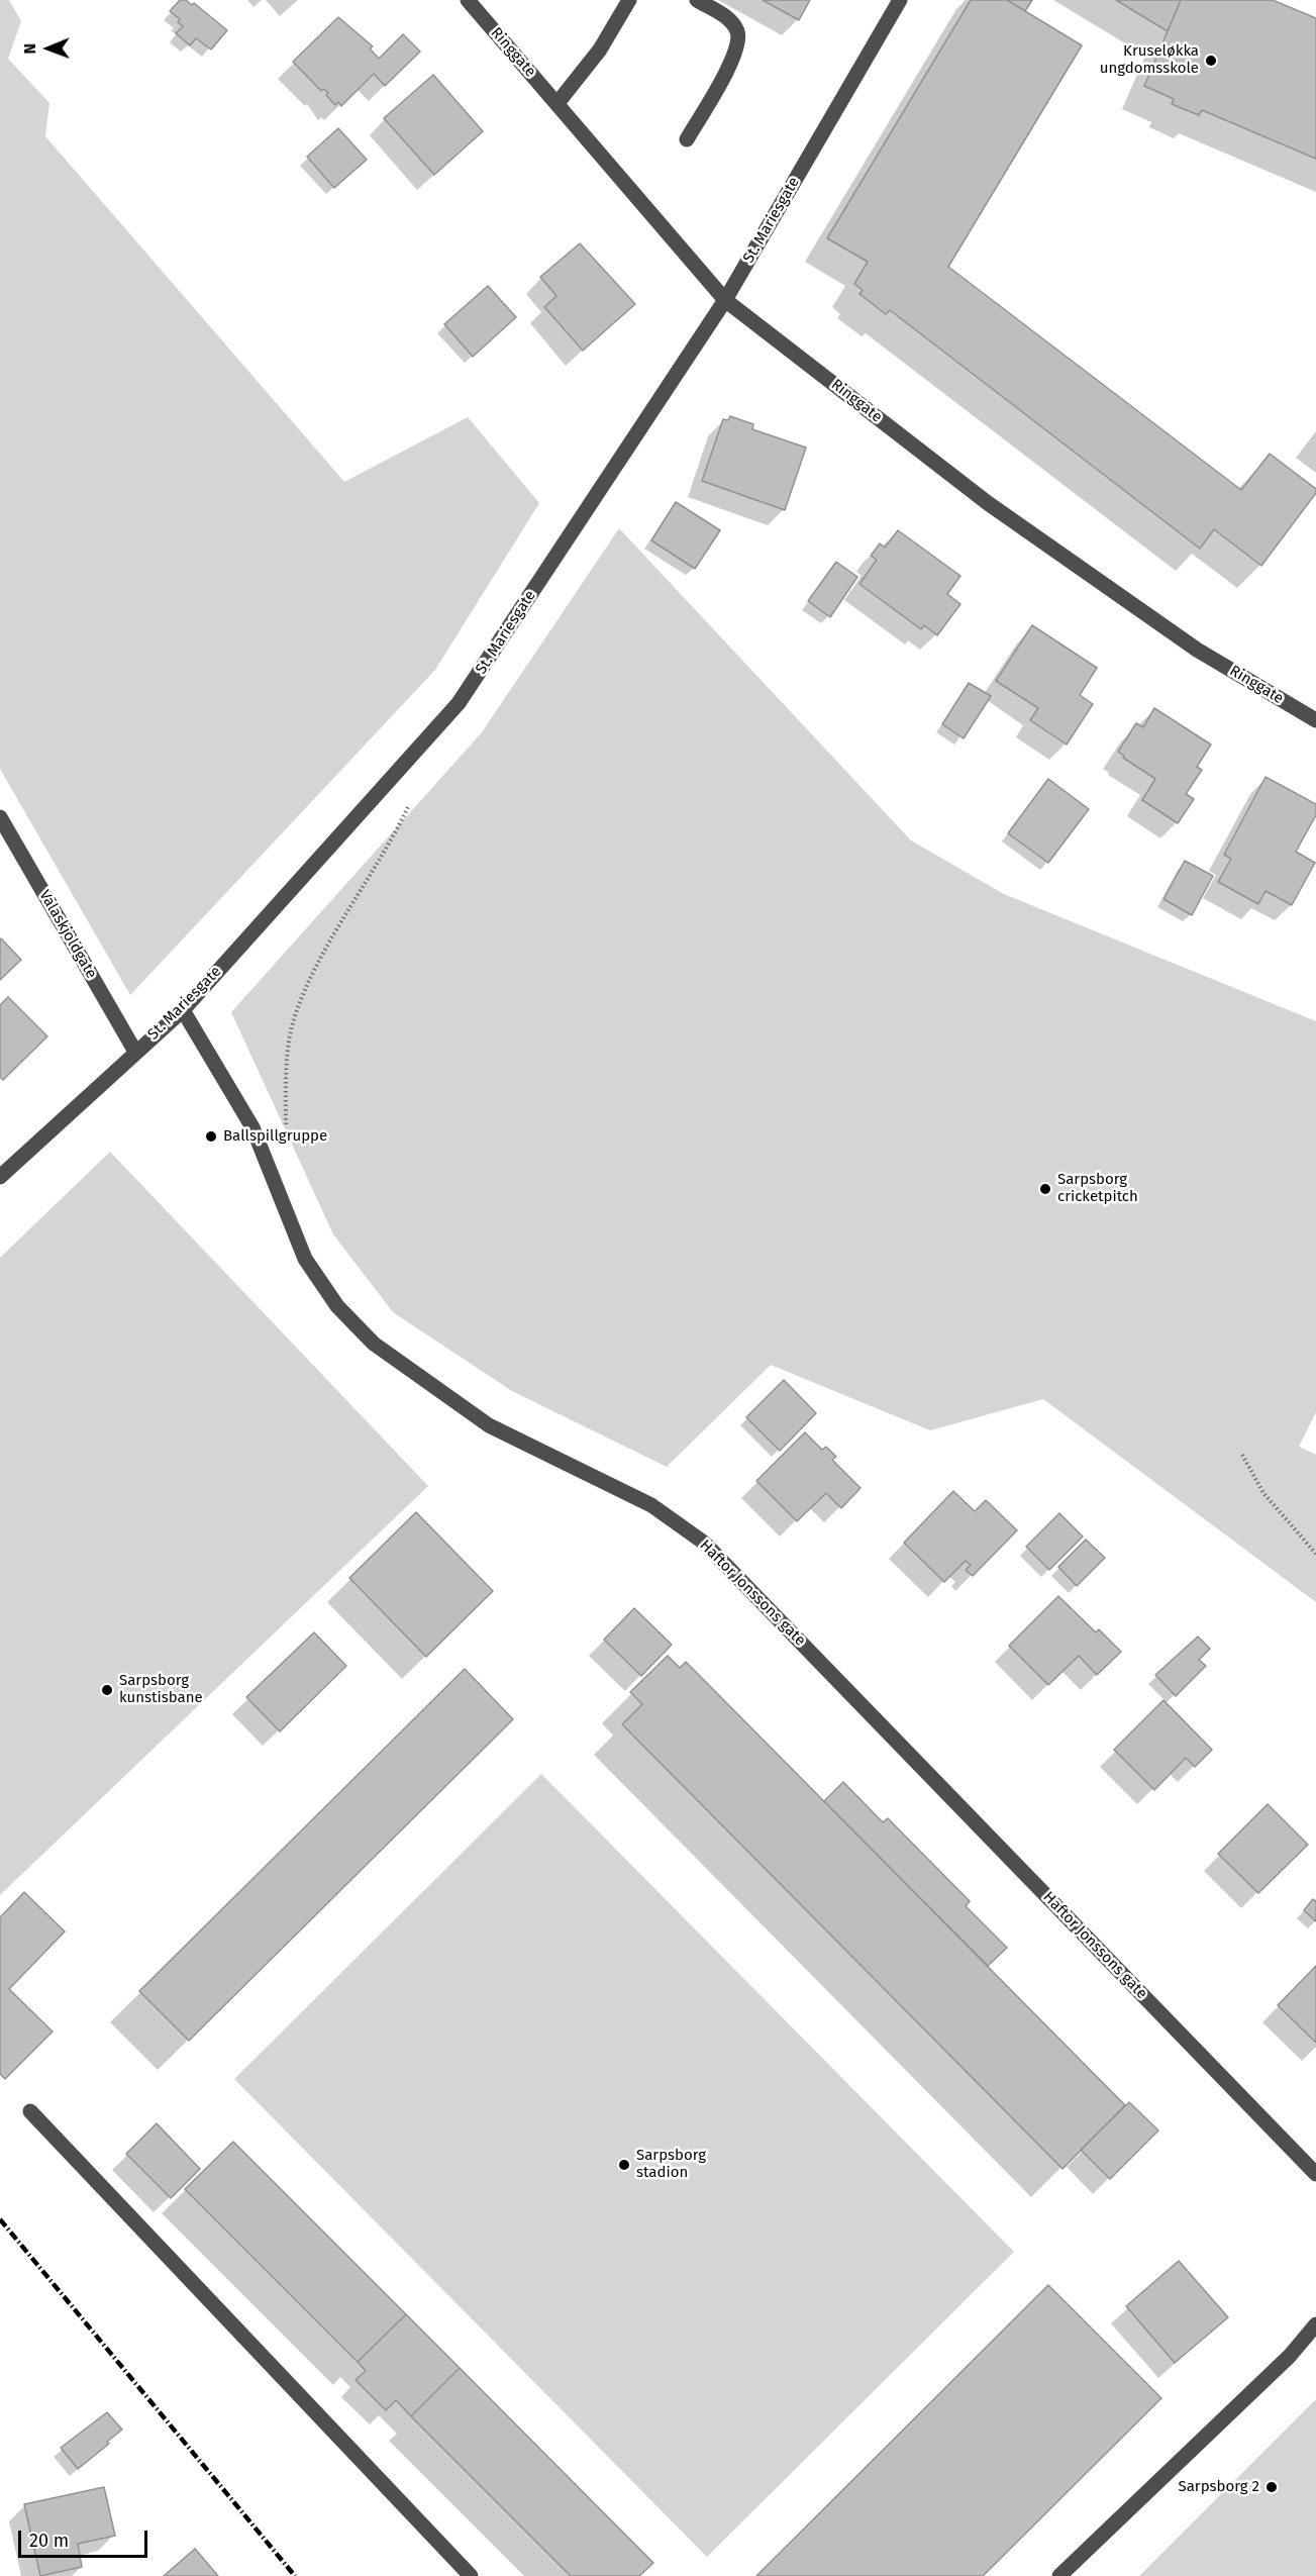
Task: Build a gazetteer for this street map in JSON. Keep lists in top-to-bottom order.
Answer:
{
  "streets": {
    "street": [
      "Ringgate",
      "St. Mariesgate",
      "Valaskjoldgate",
      "Haftor Jonssons gate"
    ]
  },
  "crossings": [
    ["Ringgate", "St. Mariesgate"],
    ["St. Mariesgate", "Valaskjoldgate"],
    ["St. Mariesgate", "Haftor Jonssons gate"]
  ],
  "places": [
    "Kruseløkka ungdomsskole",
    "Ballspillgruppe",
    "Sarpsborg cricketpitch",
    "Sarpsborg kunstisbane",
    "Sarpsborg stadion",
    "Sarpsborg 2"
  ],
  "scale_bar": "20 m",
  "north": "left"
}
